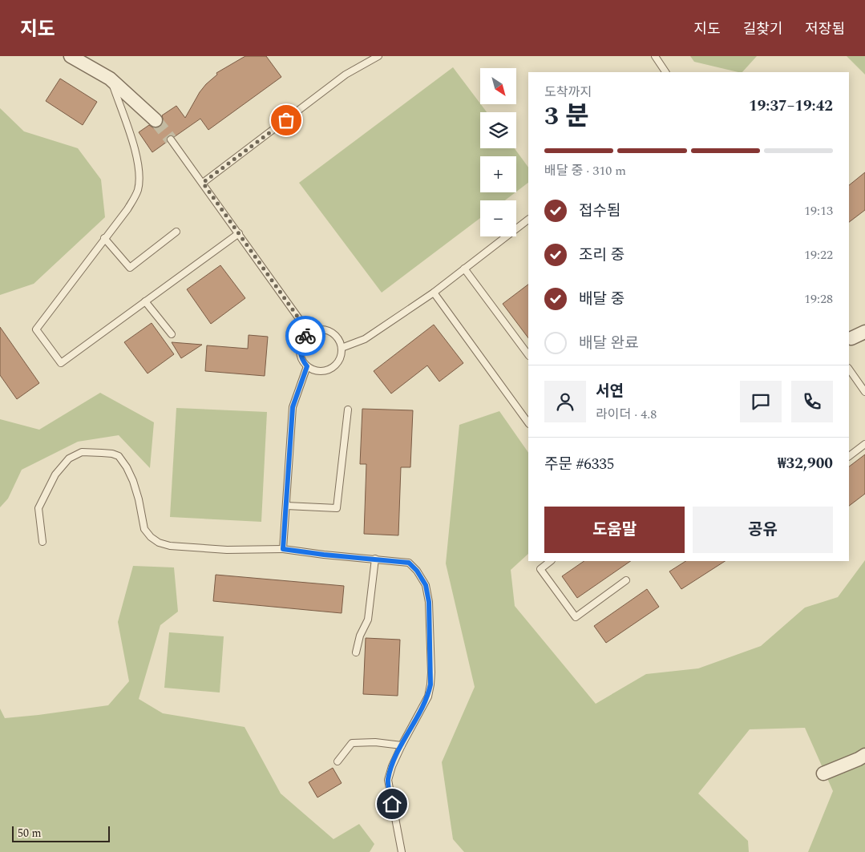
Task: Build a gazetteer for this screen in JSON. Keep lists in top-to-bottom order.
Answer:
{
  "scale_bar": "50 m",
  "north": "bottom right",
  "page": {
    "header": "지도",
    "nav": ["지도", "길찾기", "저장됨"],
    "map_buttons": ["+", "−"],
    "heading": ["3 분", "도착까지", "19:37–19:42"],
    "panel": [
      "서연",
      "라이더 · 4.8",
      "주문 #6335",
      "₩32,900"
    ],
    "bar": "배달 중 · 310 m",
    "list": [
      ["접수됨", "19:13"],
      ["조리 중", "19:22"],
      ["배달 중", "19:28"],
      "배달 완료"
    ],
    "buttons": ["도움말", "공유"],
    "scale": "50 m"
  }
}
